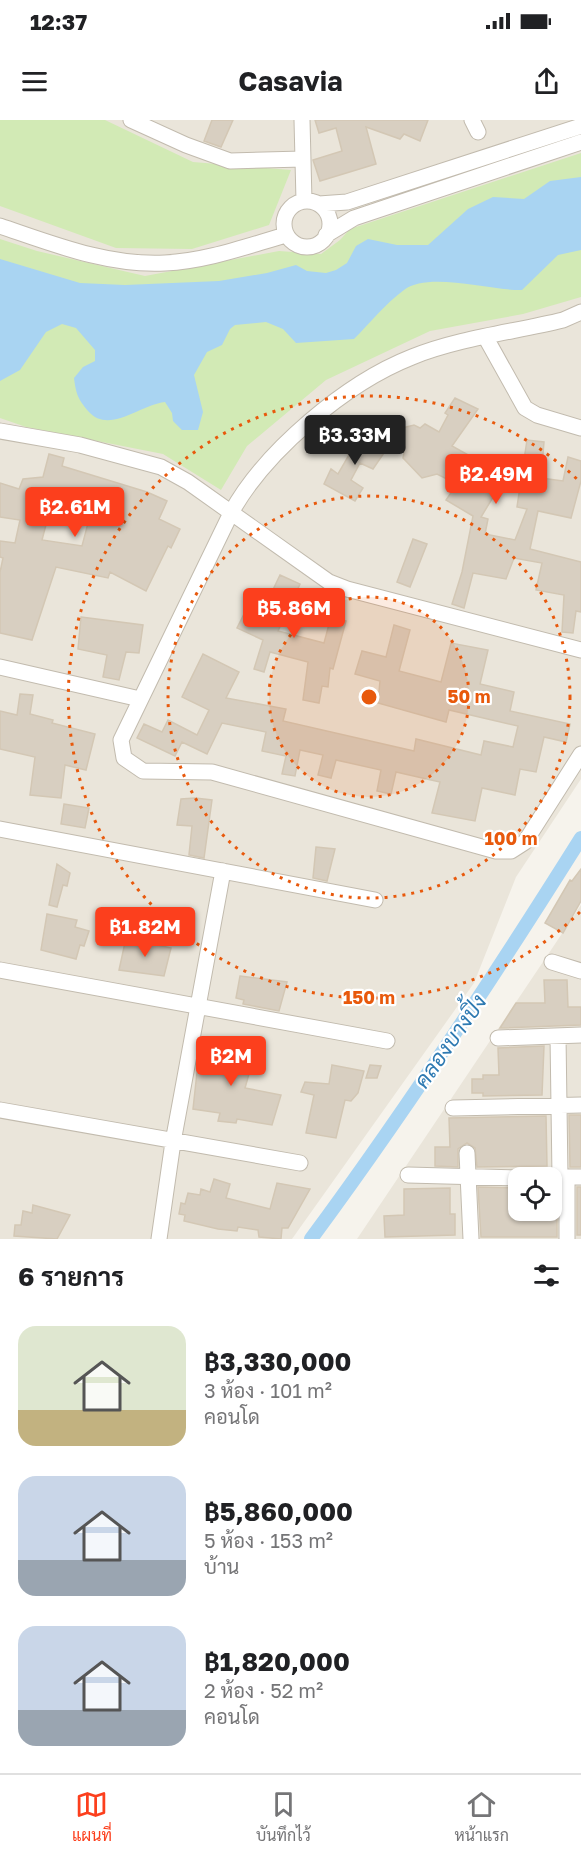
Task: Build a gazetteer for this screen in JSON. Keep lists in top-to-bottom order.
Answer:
{
  "water": ["คลองบางปิ้ง"],
  "page": {
    "status": "12:37",
    "header": "Casavia",
    "price": [
      "฿3.33M",
      "฿2.49M",
      "฿2.61M",
      "฿5.86M",
      "฿1.82M",
      "฿2M"
    ],
    "heading": "6 รายการ",
    "list": [
      {
        "name": "฿3,330,000",
        "note": "3 ห้อง · 101 m² · คอนโด"
      },
      {
        "name": "฿5,860,000",
        "note": "5 ห้อง · 153 m² · บ้าน"
      },
      {
        "name": "฿1,820,000",
        "note": "2 ห้อง · 52 m² · คอนโด"
      }
    ],
    "tabs": ["แผนที่", "บันทึกไว้", "หน้าแรก"]
  },
  "rings": ["50 m", "100 m", "150 m"]
}
